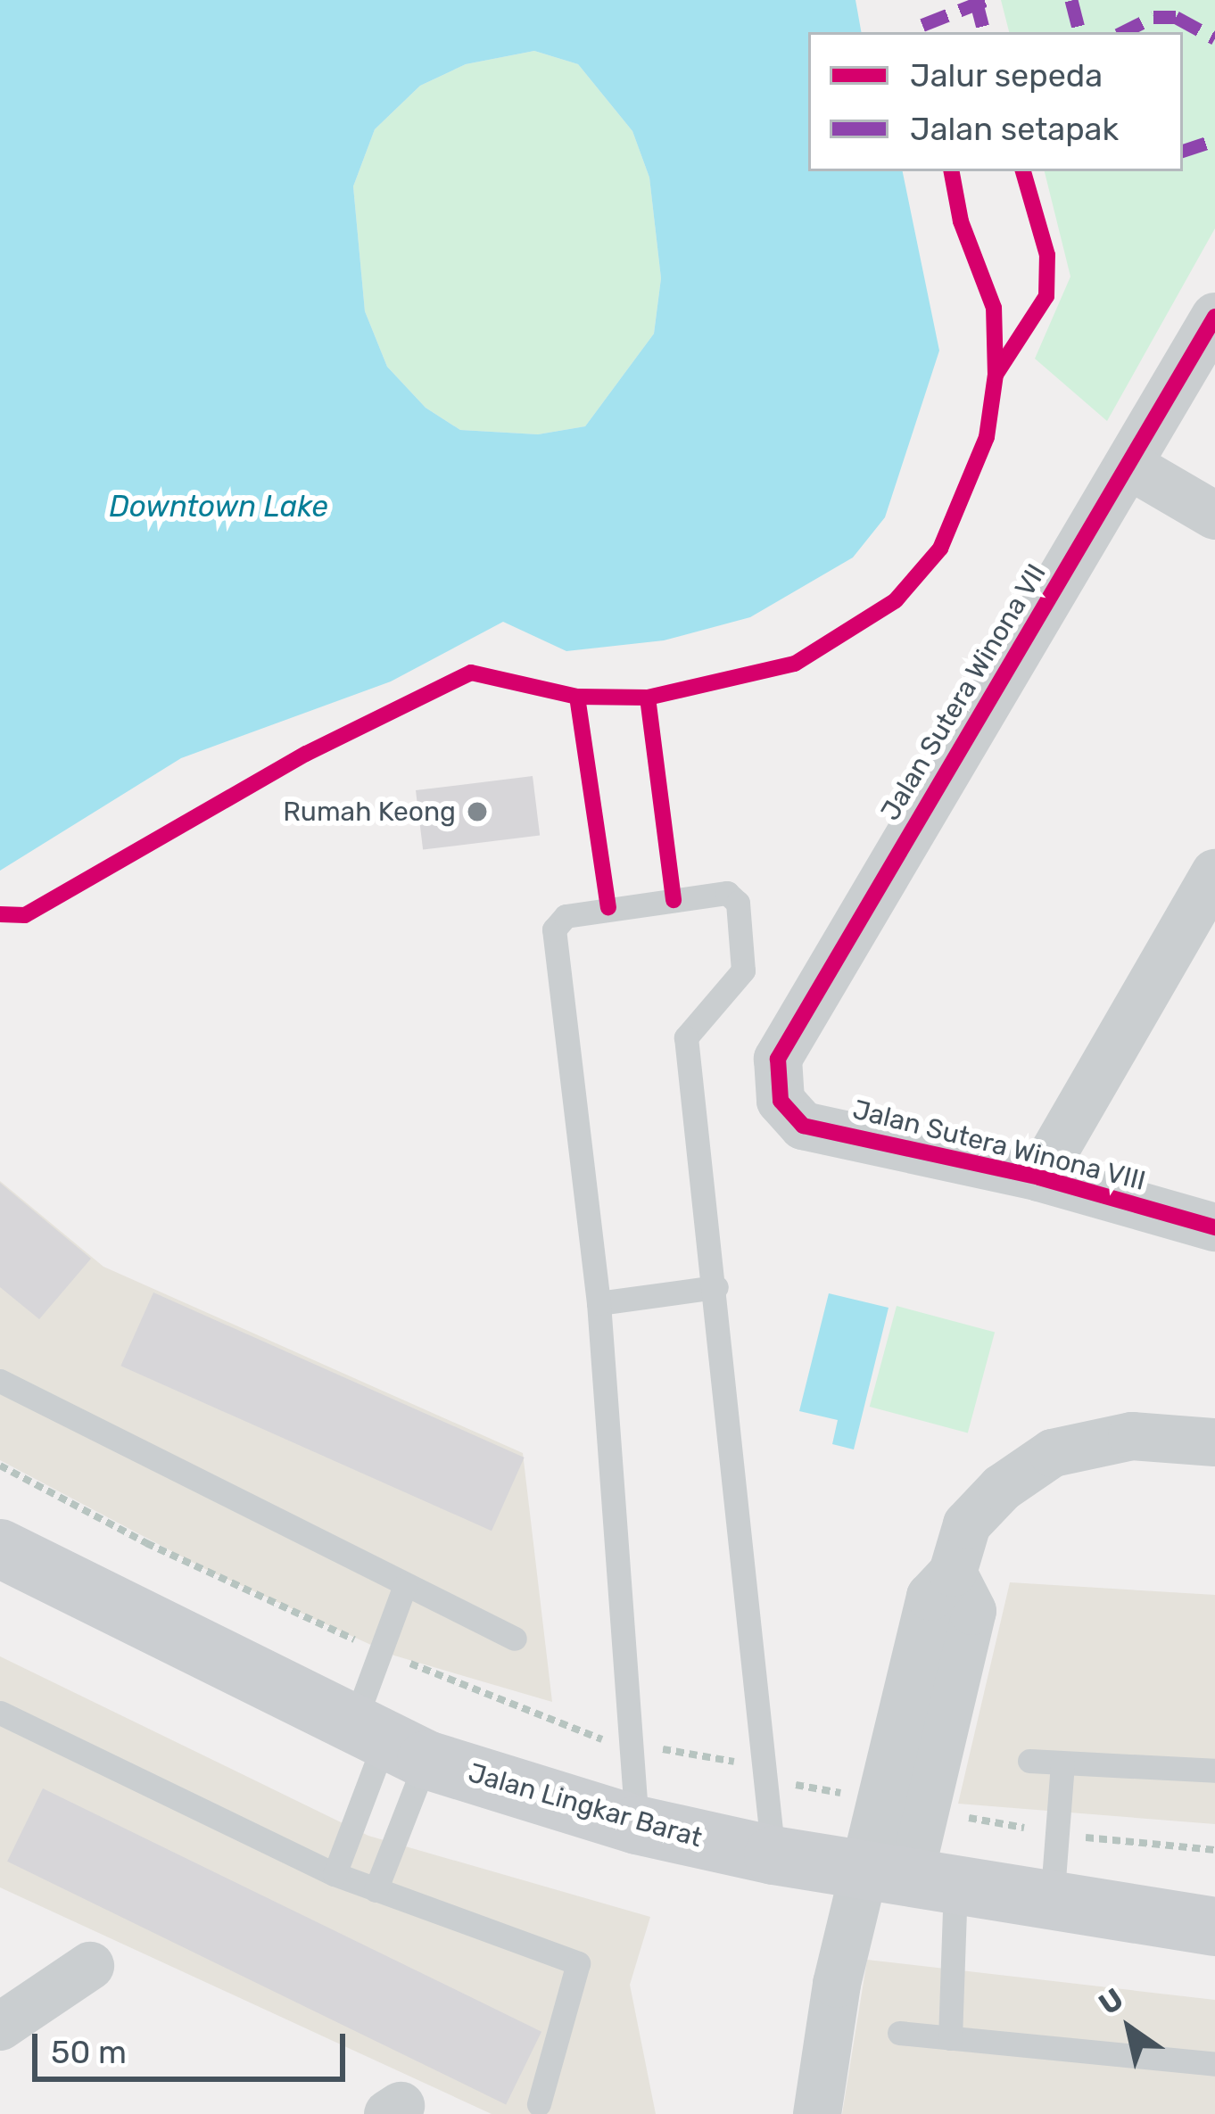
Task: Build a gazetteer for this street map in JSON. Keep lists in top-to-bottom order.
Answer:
{
  "streets": {
    "street": ["Jalan Sutera Winona VII", "Jalan Sutera Winona VIII", "Jalan Lingkar Barat"]
  },
  "crossings": [
    ["Jalan Sutera Winona VII", "Jalan Sutera Winona VIII"]
  ],
  "water": ["Downtown Lake"],
  "places": ["Rumah Keong"],
  "legend": ["Jalur sepeda", "Jalan setapak"],
  "scale_bar": "50 m",
  "north": "top left"
}
